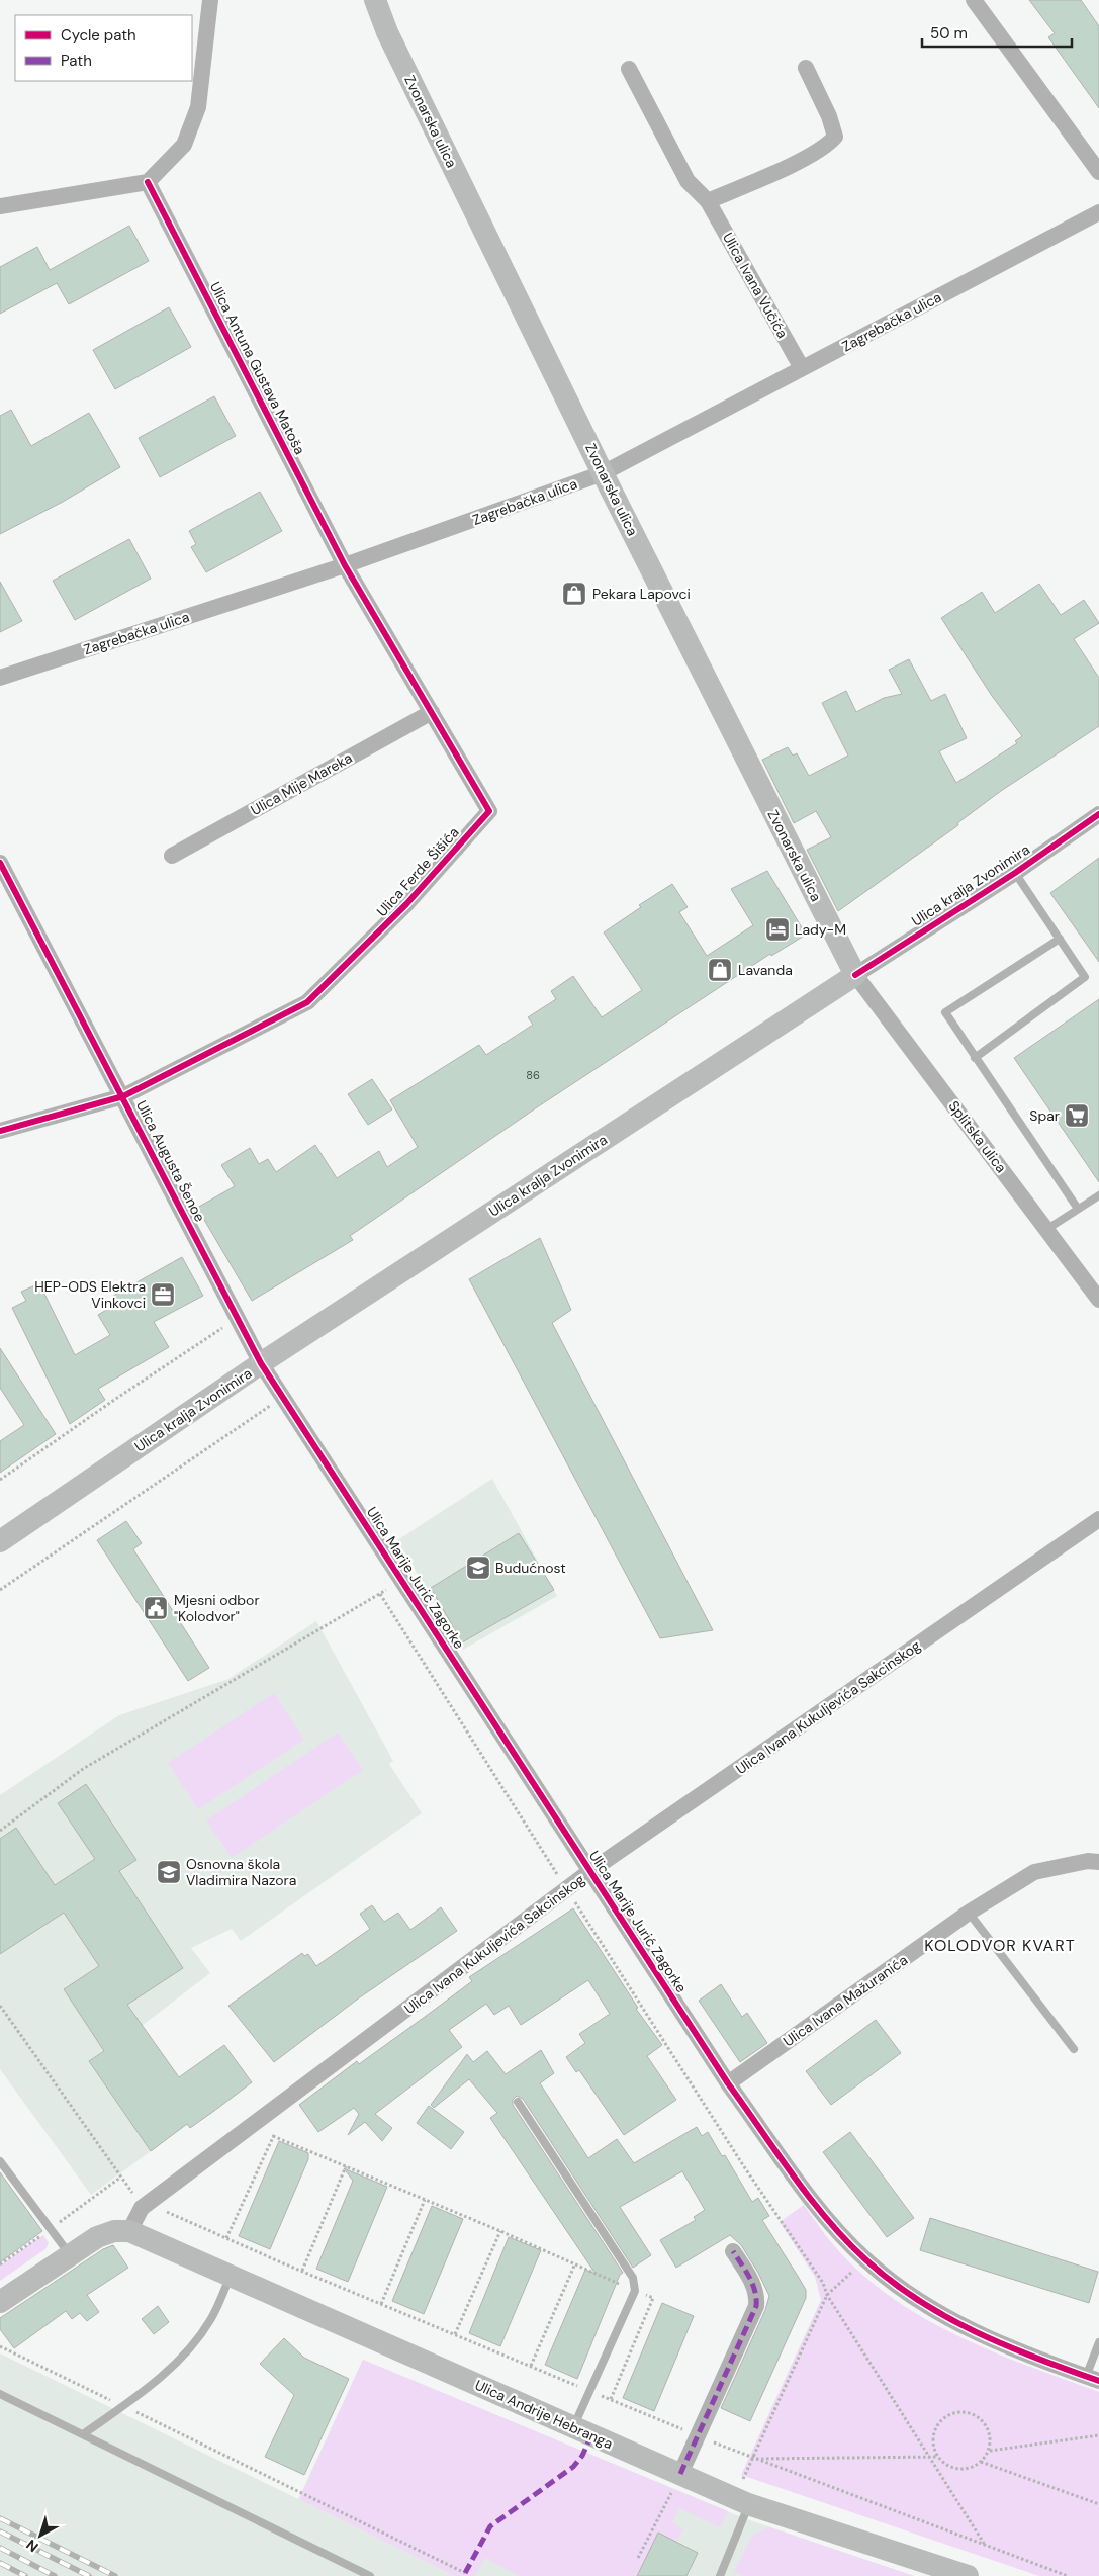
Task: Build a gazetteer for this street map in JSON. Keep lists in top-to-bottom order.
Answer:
{
  "streets": {
    "main road": ["Zvonarska ulica", "Ulica kralja Zvonimira", "Ulica Andrije Hebranga"],
    "street": [
      "Ulica Ivana Vučića",
      "Zagrebačka ulica",
      "Ulica Antuna Gustava Matoša",
      "Ulica Mije Mareka",
      "Ulica Ferde Šišića",
      "Splitska ulica",
      "Ulica Augusta Šenoe",
      "Ulica Marije Jurić Zagorke",
      "Ulica Ivana Kukuljevića Sakcinskog",
      "Ulica Ivana Mažuranića"
    ]
  },
  "crossings": [
    ["Zvonarska ulica", "Zagrebačka ulica"],
    ["Zvonarska ulica", "Ulica kralja Zvonimira"],
    ["Zvonarska ulica", "Splitska ulica"],
    ["Ulica Ivana Vučića", "Zagrebačka ulica"],
    ["Zagrebačka ulica", "Ulica Antuna Gustava Matoša"],
    ["Zagrebačka ulica", "Ulica Ferde Šišića"],
    ["Ulica Antuna Gustava Matoša", "Ulica Ferde Šišića"],
    ["Ulica Mije Mareka", "Ulica Ferde Šišića"],
    ["Ulica Ferde Šišića", "Ulica Augusta Šenoe"],
    ["Ulica kralja Zvonimira", "Splitska ulica"],
    ["Ulica kralja Zvonimira", "Ulica Augusta Šenoe"],
    ["Ulica kralja Zvonimira", "Ulica Marije Jurić Zagorke"],
    ["Ulica Augusta Šenoe", "Ulica Marije Jurić Zagorke"],
    ["Ulica Marije Jurić Zagorke", "Ulica Ivana Kukuljevića Sakcinskog"],
    ["Ulica Marije Jurić Zagorke", "Ulica Ivana Mažuranića"],
    ["Ulica Ivana Kukuljevića Sakcinskog", "Ulica Andrije Hebranga"]
  ],
  "districts": ["KOLODVOR KVART"],
  "places": {
    "shop": ["Pekara Lapovci", "Lavanda"],
    "hotel": ["Lady-M"],
    "supermarket": ["Spar"],
    "office": ["HEP-ODS Elektra Vinkovci"],
    "school or university": ["Budućnost", "Osnovna škola Vladimira Nazora"],
    "public building": ["Mjesni odbor \"Kolodvor\""]
  },
  "house_numbers": ["86"],
  "legend": ["Cycle path", "Path"],
  "scale_bar": "50 m",
  "north": "bottom left"
}
